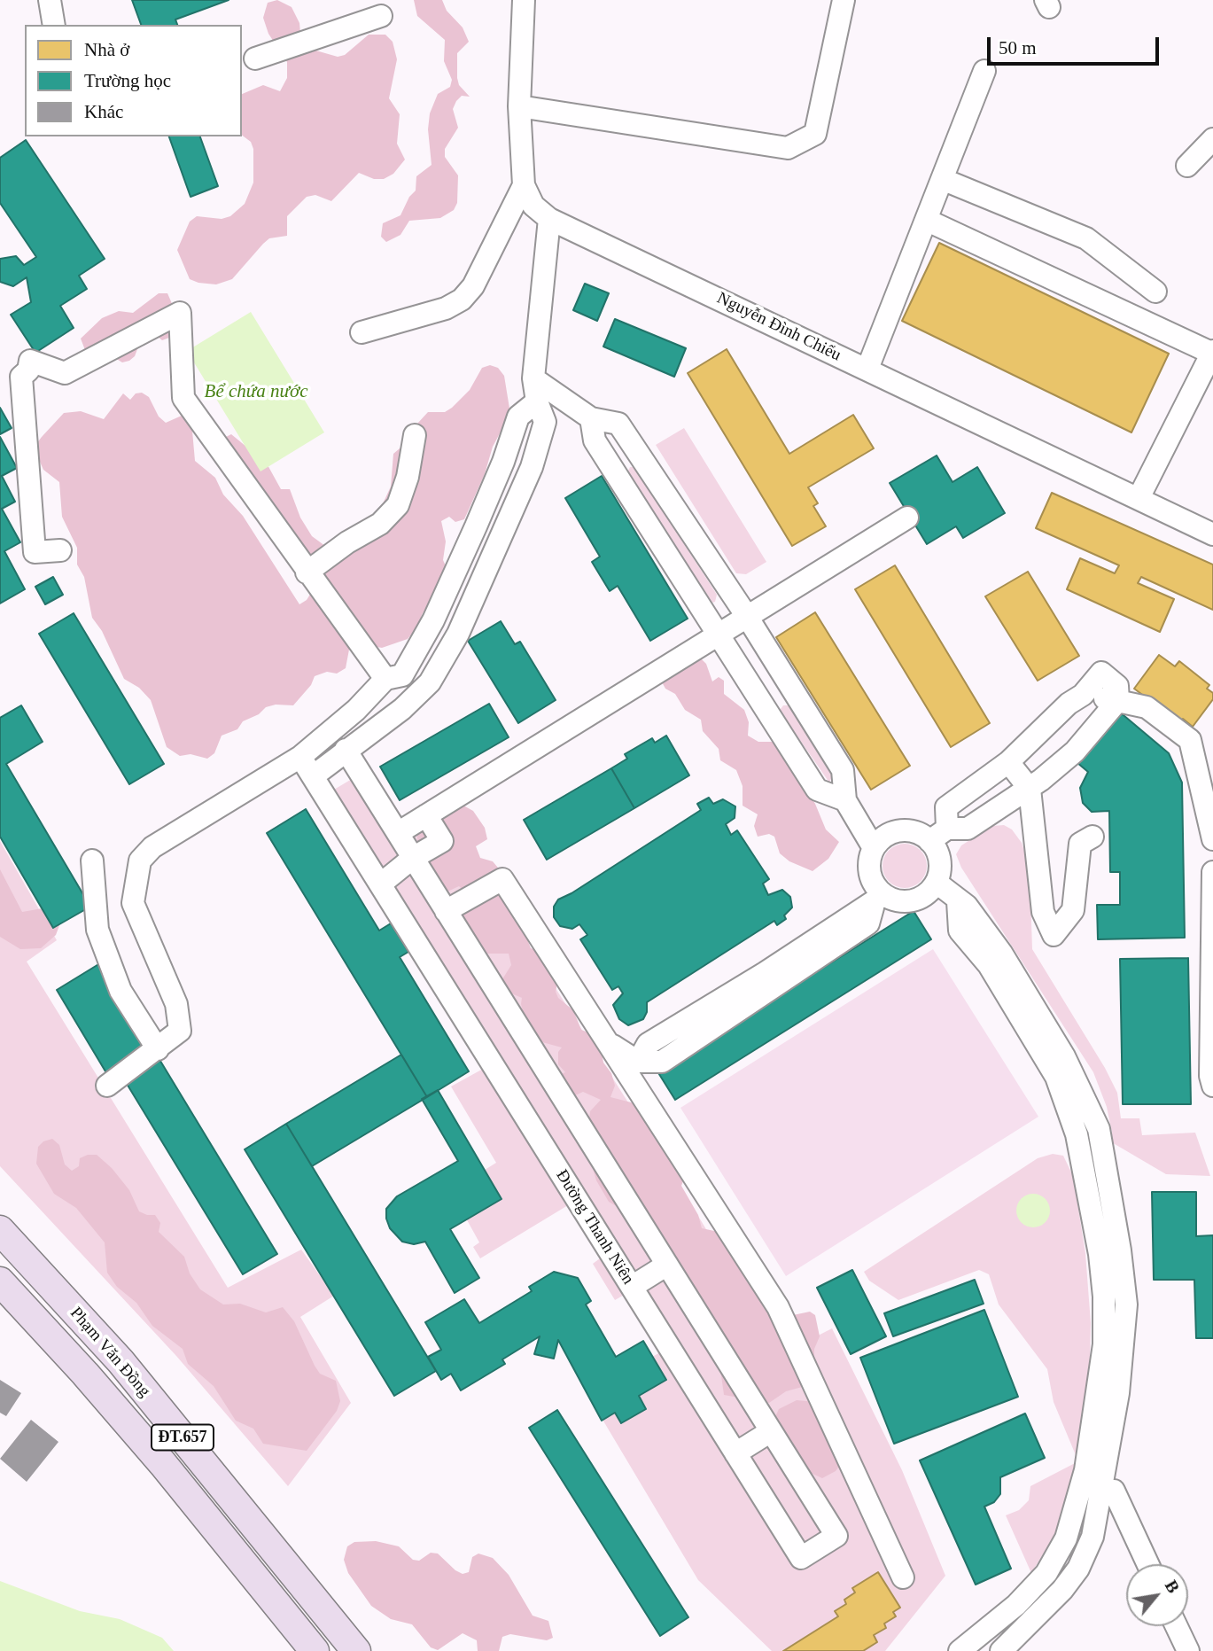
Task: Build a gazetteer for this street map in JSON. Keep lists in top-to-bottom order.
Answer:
{
  "streets": {
    "main road": ["Phạm Văn Đồng", "ĐT.657"],
    "street": ["Nguyễn Đình Chiểu", "Đường Thanh Niên"]
  },
  "water": ["Bể chứa nước"],
  "legend": ["Nhà ở", "Trường học", "Khác"],
  "scale_bar": "50 m",
  "north": "top right"
}
